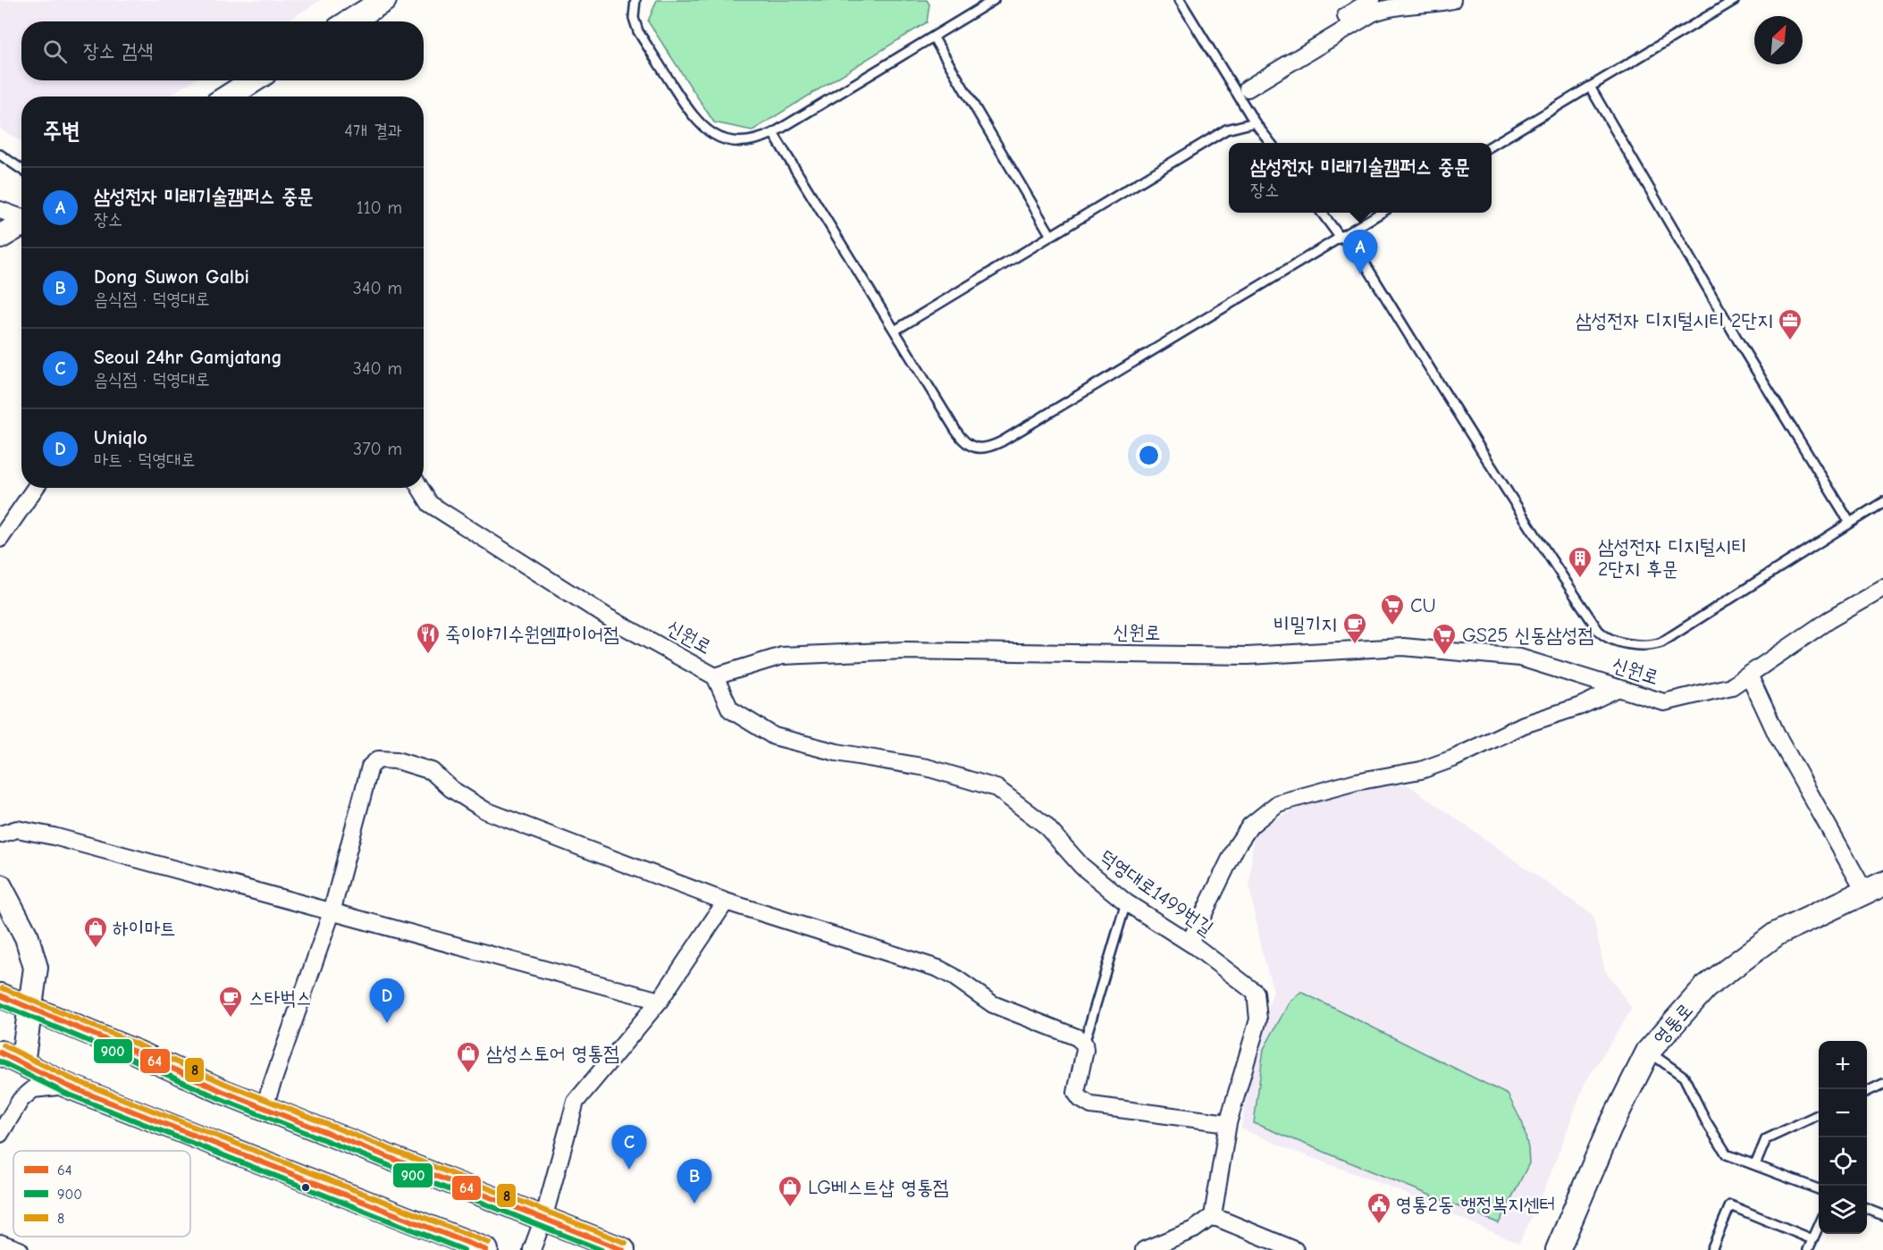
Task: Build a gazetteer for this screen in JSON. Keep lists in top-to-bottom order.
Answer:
{
  "streets": {
    "street": ["신원로", "덕영대로1499번길", "영통로"]
  },
  "crossings": [
    ["신원로", "덕영대로1499번길"]
  ],
  "places": {
    "office": ["삼성전자 디지털시티 2단지"],
    "building": ["삼성전자 디지털시티 2단지 후문"],
    "supermarket": ["CU", "GS25 신동삼성점"],
    "cafe": ["비밀기지", "스타벅스"],
    "restaurant": ["죽이야기수원엠파이어점"],
    "shop": ["하이마트", "삼성스토어 영통점", "LG베스트샵 영통점"],
    "public building": ["영통2동 행정복지센터"]
  },
  "lines": ["transit line 8", "transit line 64", "transit line 900"],
  "legend": ["64", "900", "8"],
  "north": "top right",
  "page": {
    "search": "장소 검색",
    "heading": ["주변", "4개 결과"],
    "popup": ["삼성전자 미래기술캠퍼스 중문", "장소"],
    "list": [
      {
        "mark": "A",
        "name": "삼성전자 미래기술캠퍼스 중문",
        "note": "장소",
        "value": "110 m"
      },
      {
        "mark": "B",
        "name": "Dong Suwon Galbi",
        "note": "음식점 · 덕영대로",
        "value": "340 m"
      },
      {
        "mark": "C",
        "name": "Seoul 24hr Gamjatang",
        "note": "음식점 · 덕영대로",
        "value": "340 m"
      },
      {
        "mark": "D",
        "name": "Uniqlo",
        "note": "마트 · 덕영대로",
        "value": "370 m"
      }
    ],
    "pins": [
      "A",
      "D",
      "C",
      "B"
    ],
    "map_buttons": ["+", "−"]
  }
}
